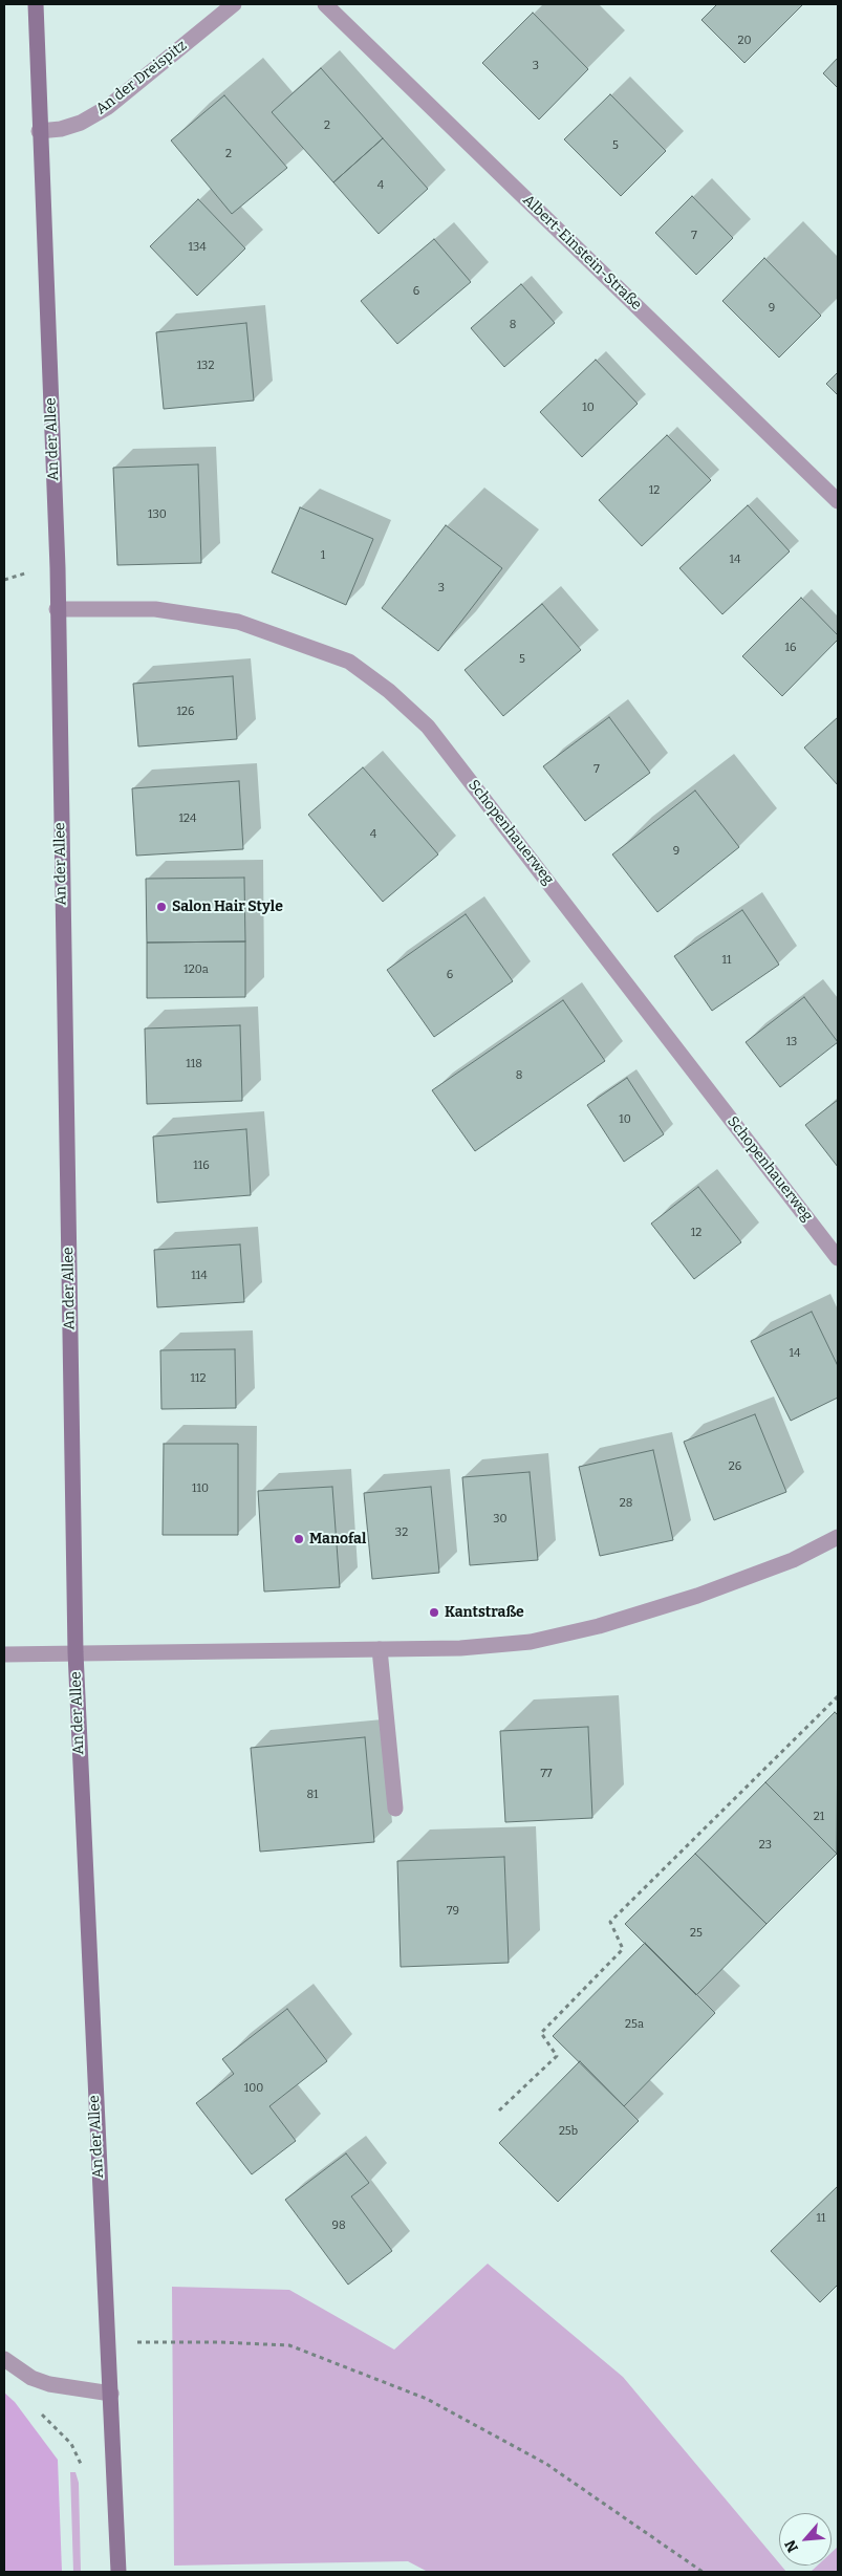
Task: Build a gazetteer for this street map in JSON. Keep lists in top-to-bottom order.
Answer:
{
  "streets": {
    "main road": ["An der Allee"],
    "street": ["An der Dreispitz", "Albert-Einstein-Straße", "Schopenhauerweg"]
  },
  "crossings": [
    ["An der Dreispitz", "An der Allee"],
    ["An der Allee", "Schopenhauerweg"]
  ],
  "places": ["Salon Hair Style", "Manofal", "Kantstraße"],
  "house_numbers": [
    "20",
    "3",
    "2",
    "5",
    "2",
    "4",
    "7",
    "134",
    "6",
    "9",
    "8",
    "132",
    "10",
    "12",
    "130",
    "1",
    "14",
    "3",
    "16",
    "5",
    "126",
    "7",
    "124",
    "4",
    "9",
    "11",
    "120a",
    "6",
    "13",
    "118",
    "8",
    "10",
    "116",
    "12",
    "114",
    "14",
    "112",
    "26",
    "110",
    "28",
    "30",
    "32",
    "77",
    "81",
    "21",
    "23",
    "79",
    "25",
    "25a",
    "100",
    "25b",
    "11",
    "98"
  ],
  "north": "bottom left"
}
